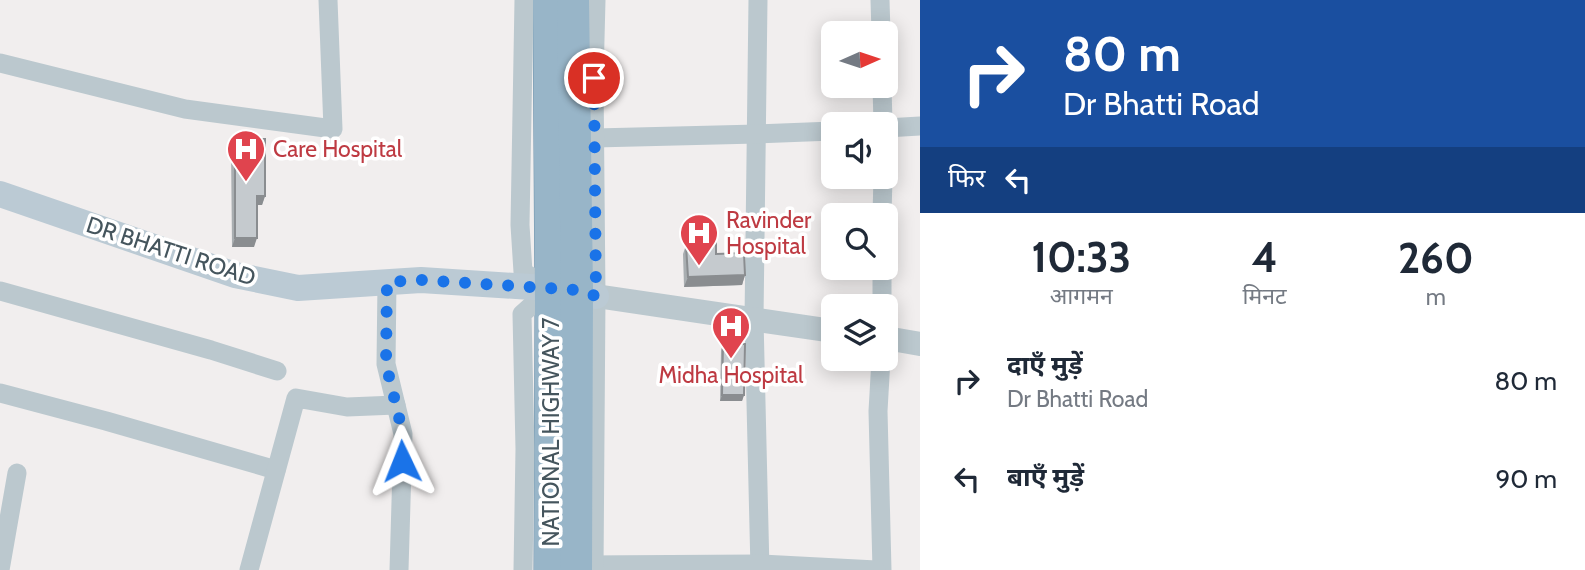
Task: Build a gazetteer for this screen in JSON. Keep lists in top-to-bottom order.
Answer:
{
  "streets": {
    "highway": ["NATIONAL HIGHWAY 7"],
    "main road": ["DR BHATTI ROAD"]
  },
  "crossings": [
    ["DR BHATTI ROAD", "NATIONAL HIGHWAY 7"]
  ],
  "places": {
    "hospital": ["Care Hospital", "Ravinder Hospital", "Midha Hospital"]
  },
  "north": "right",
  "page": {
    "turn": ["80 m", "Dr Bhatti Road"],
    "then": "फिर",
    "eta": [
      "10:33",
      "आगमन",
      "4",
      "मिनट",
      "260",
      "m"
    ],
    "list": [
      {
        "name": "दाएँ मुड़ें",
        "note": "Dr Bhatti Road",
        "value": "80 m"
      },
      {
        "name": "बाएँ मुड़ें",
        "value": "90 m"
      }
    ]
  }
}
